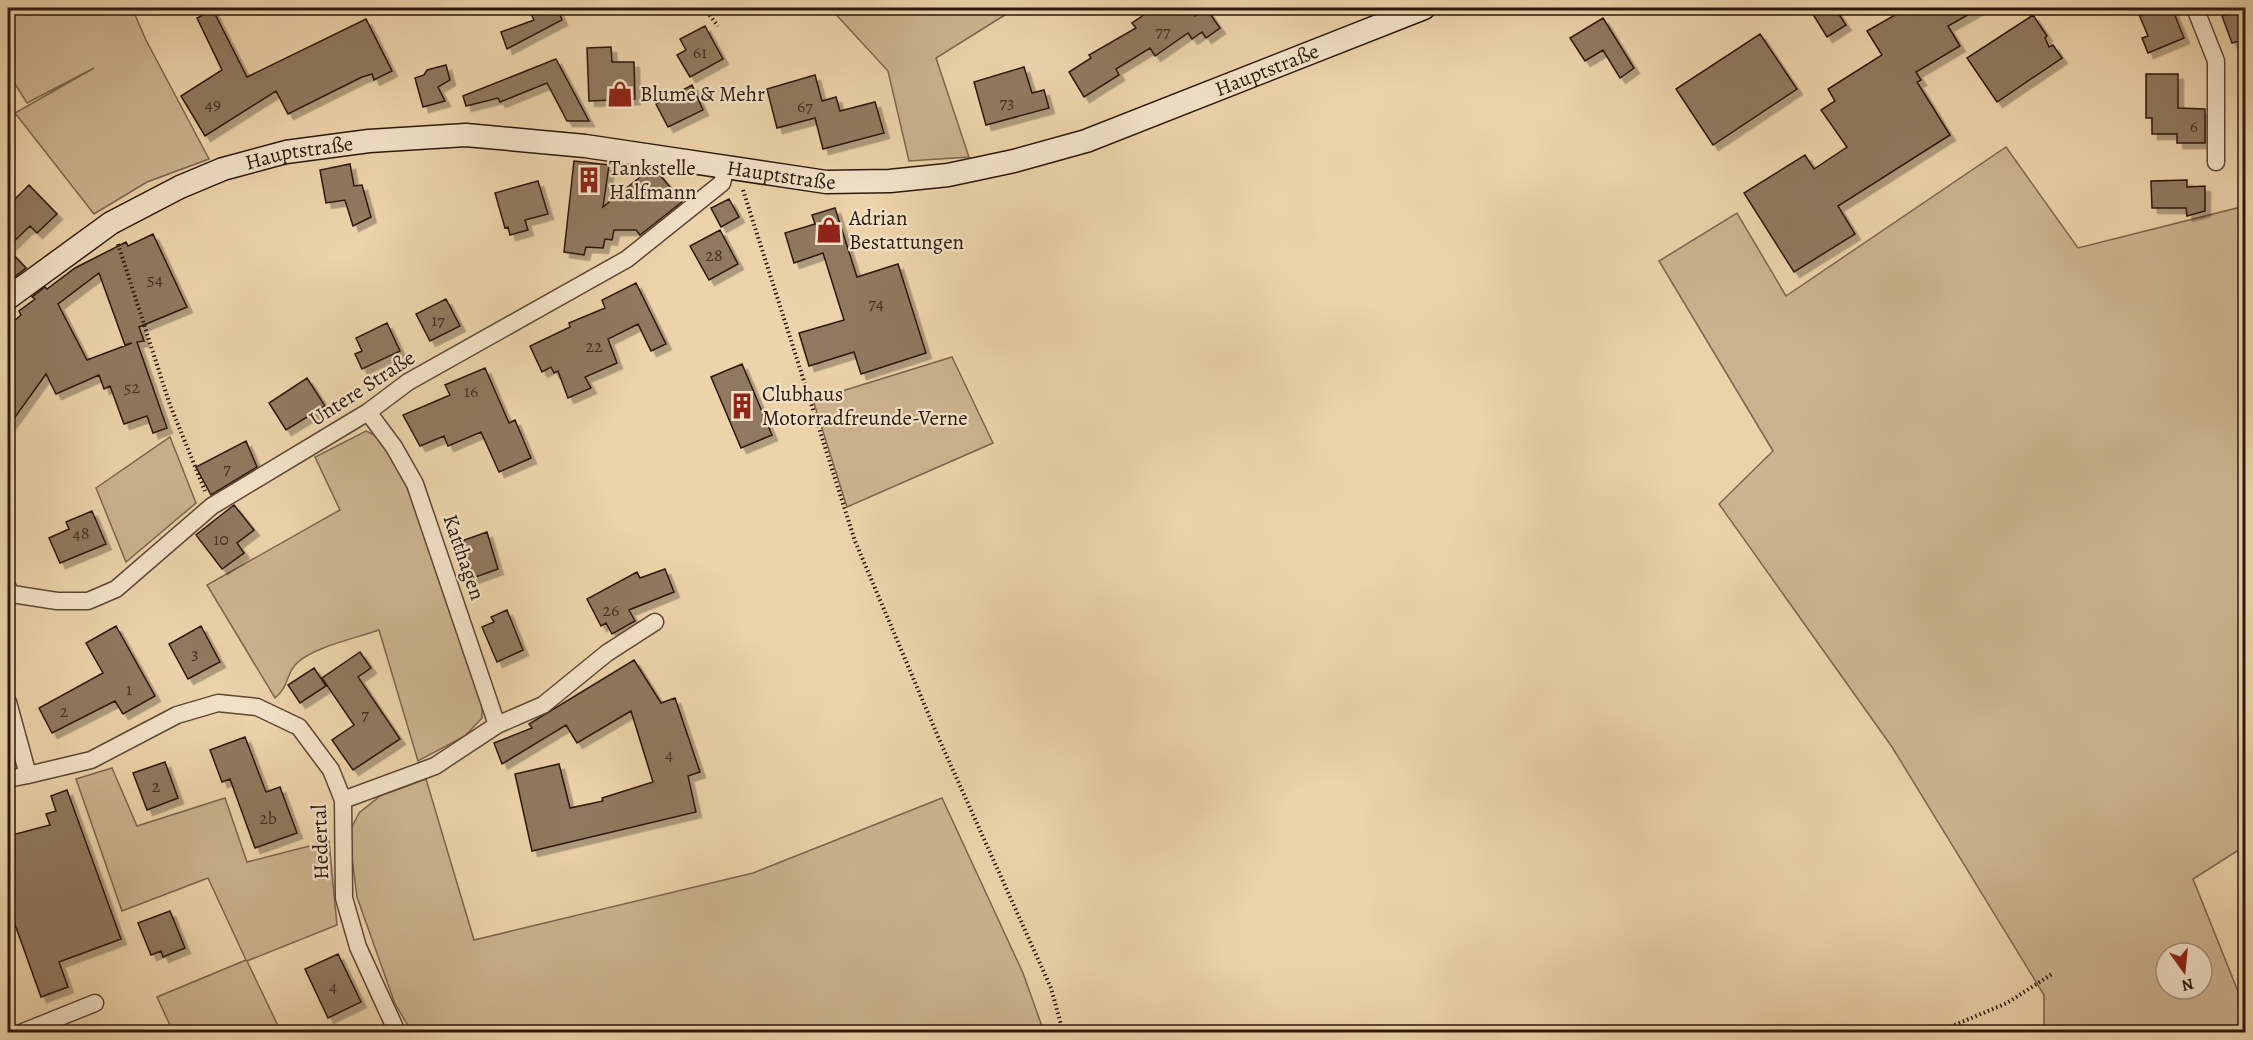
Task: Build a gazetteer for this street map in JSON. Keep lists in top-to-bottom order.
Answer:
{
  "streets": {
    "main road": ["Hauptstraße"],
    "street": ["Untere Straße", "Katthagen", "Hedertal"]
  },
  "crossings": [
    ["Hauptstraße", "Untere Straße"],
    ["Untere Straße", "Katthagen"]
  ],
  "places": {
    "shop": ["Blume & Mehr", "Adrian Bestattungen"],
    "building": ["Tankstelle Halfmann", "Clubhaus Motorradfreunde-Verne"]
  },
  "house_numbers": [
    "77",
    "61",
    "73",
    "49",
    "67",
    "6",
    "28",
    "54",
    "74",
    "17",
    "22",
    "52",
    "16",
    "7",
    "48",
    "10",
    "26",
    "3",
    "1",
    "2",
    "7",
    "4",
    "2",
    "2b",
    "4"
  ],
  "north": "bottom"
}
